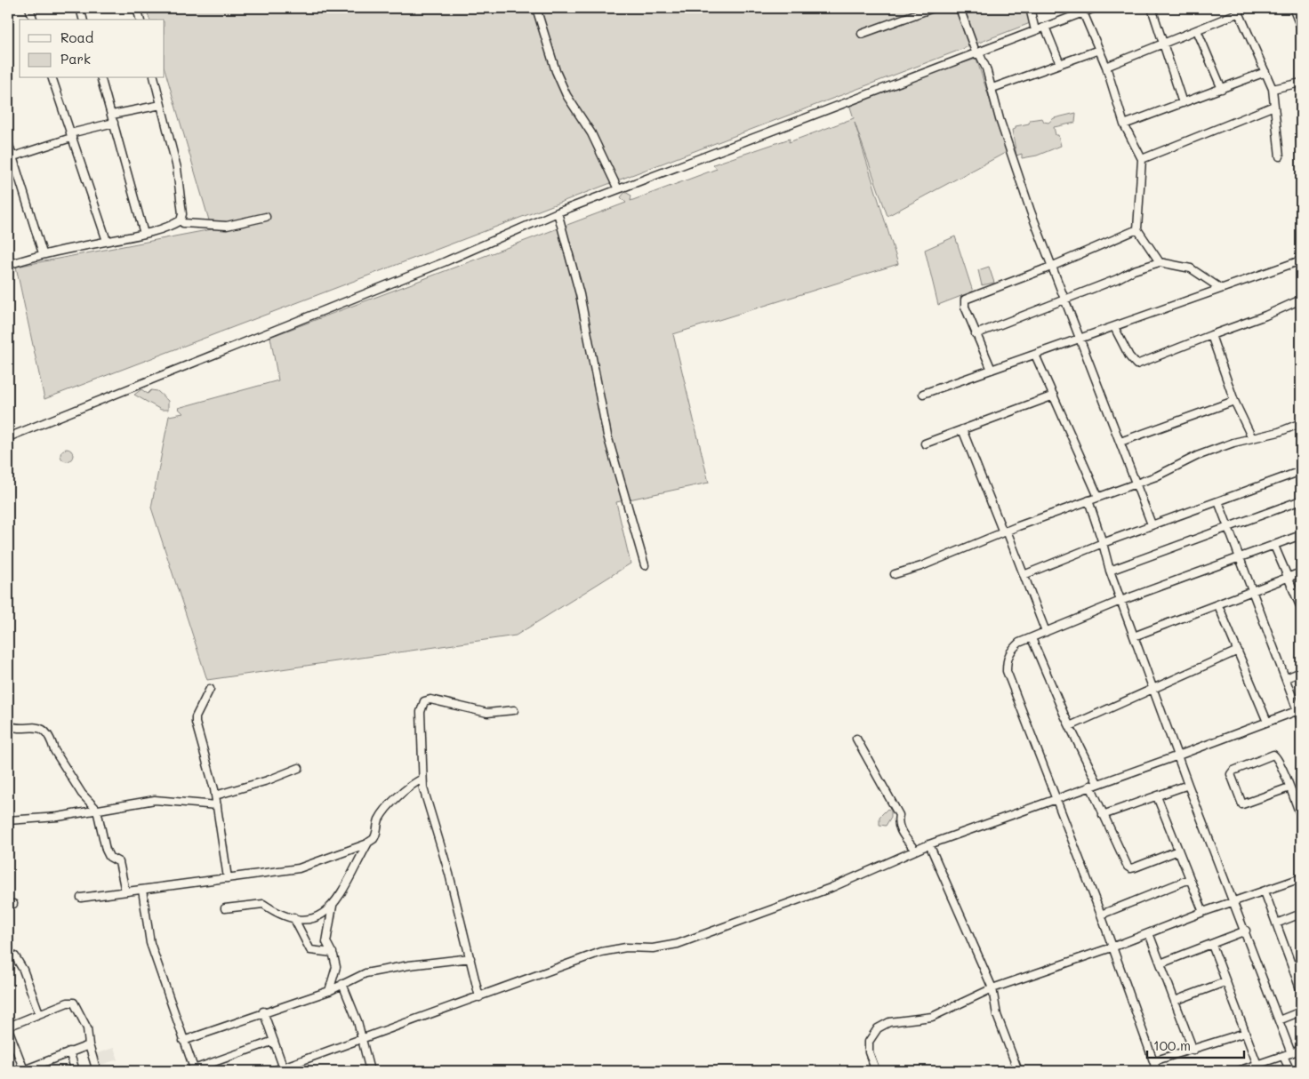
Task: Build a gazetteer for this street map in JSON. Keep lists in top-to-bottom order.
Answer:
{
  "legend": ["Road", "Park"],
  "scale_bar": "100 m"
}
